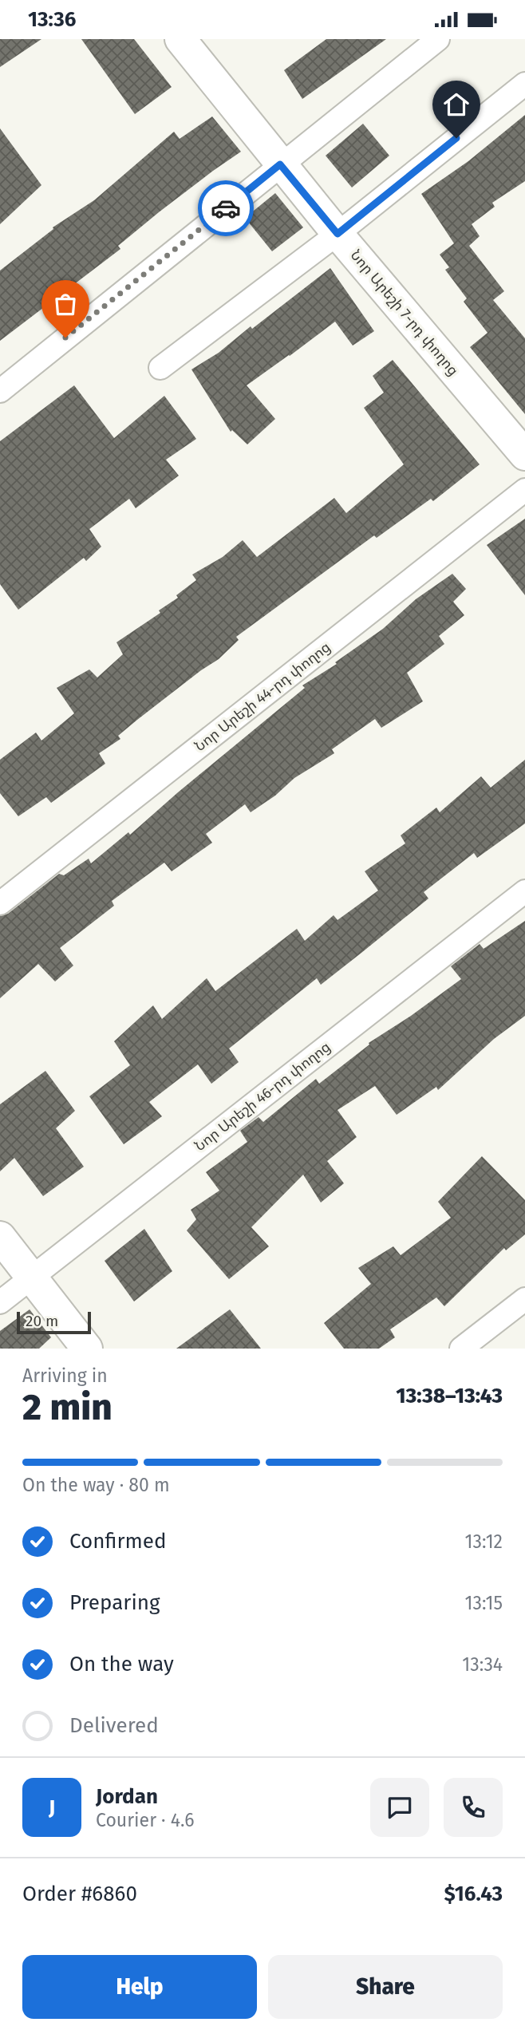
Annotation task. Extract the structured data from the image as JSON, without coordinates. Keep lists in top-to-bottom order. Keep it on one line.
{"streets":{"street":["Նոր Արեշի 7-րդ փողոց","Նոր Արեշի 44-րդ փողոց","Նոր Արեշի 46-րդ փողոց"]},"scale_bar":"20 m","page":{"status":"13:36","scale":"20 m","heading":["2 min","Arriving in","13:38–13:43"],"panel":["Jordan","Courier · 4.6","Order #6860","$16.43"],"bar":"On the way · 80 m","list":[["Confirmed","13:12"],["Preparing","13:15"],["On the way","13:34"],"Delivered"],"round":"J","buttons":["Help","Share"]}}
